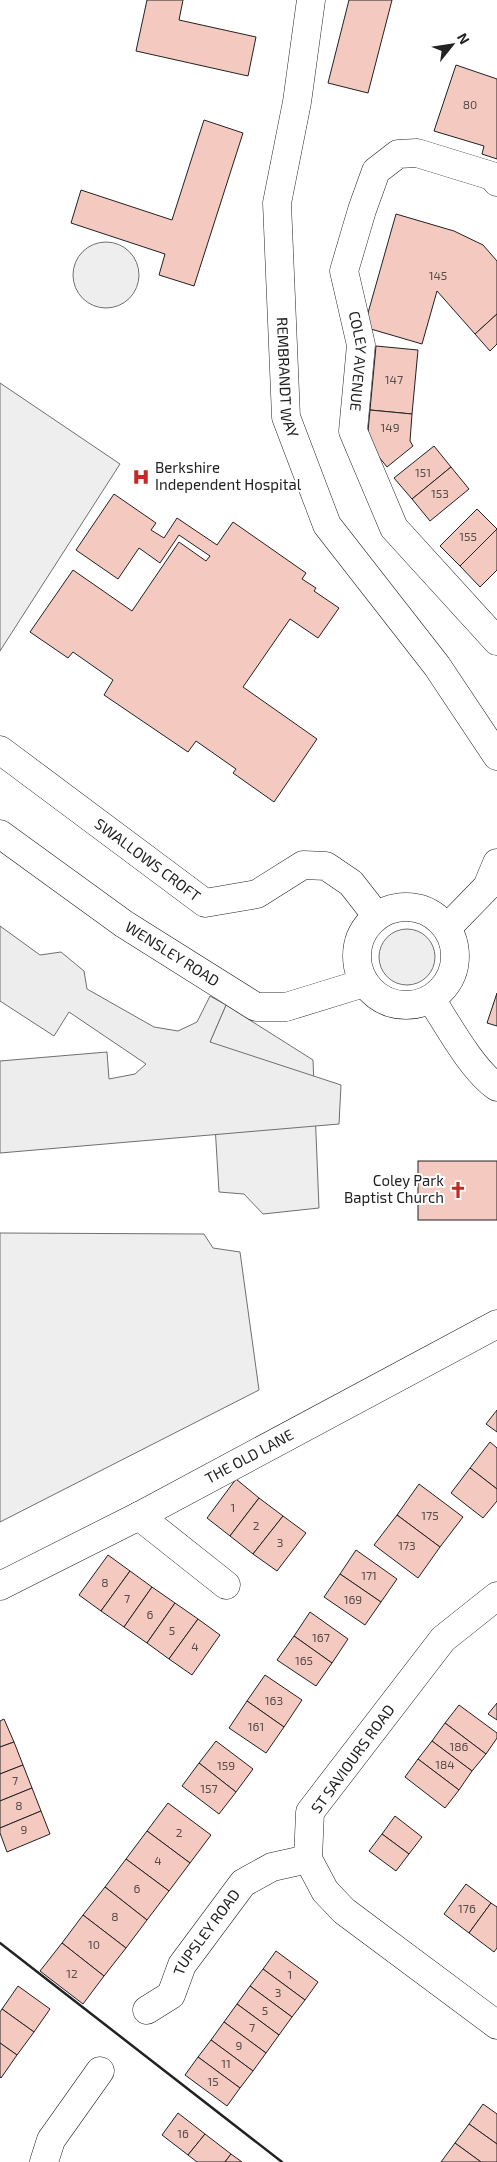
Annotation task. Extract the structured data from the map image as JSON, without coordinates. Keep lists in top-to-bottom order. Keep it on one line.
{"streets":{"street":["COLEY AVENUE","REMBRANDT WAY","SWALLOWS CROFT","WENSLEY ROAD","THE OLD LANE","ST SAVIOURS ROAD","TUPSLEY ROAD"]},"crossings":[["SWALLOWS CROFT","WENSLEY ROAD"],["ST SAVIOURS ROAD","TUPSLEY ROAD"]],"places":{"hospital":["Berkshire Independent Hospital"],"church":["Coley Park Baptist Church"]},"house_numbers":["80","145","147","149","151","153","155","1","175","2","3","173","171","8","7","169","6","5","167","4","165","163","161","186","184","159","7","157","8","9","2","4","6","176","8","10","12","1","3","5","7","9","11","15","16"],"north":"top right"}
